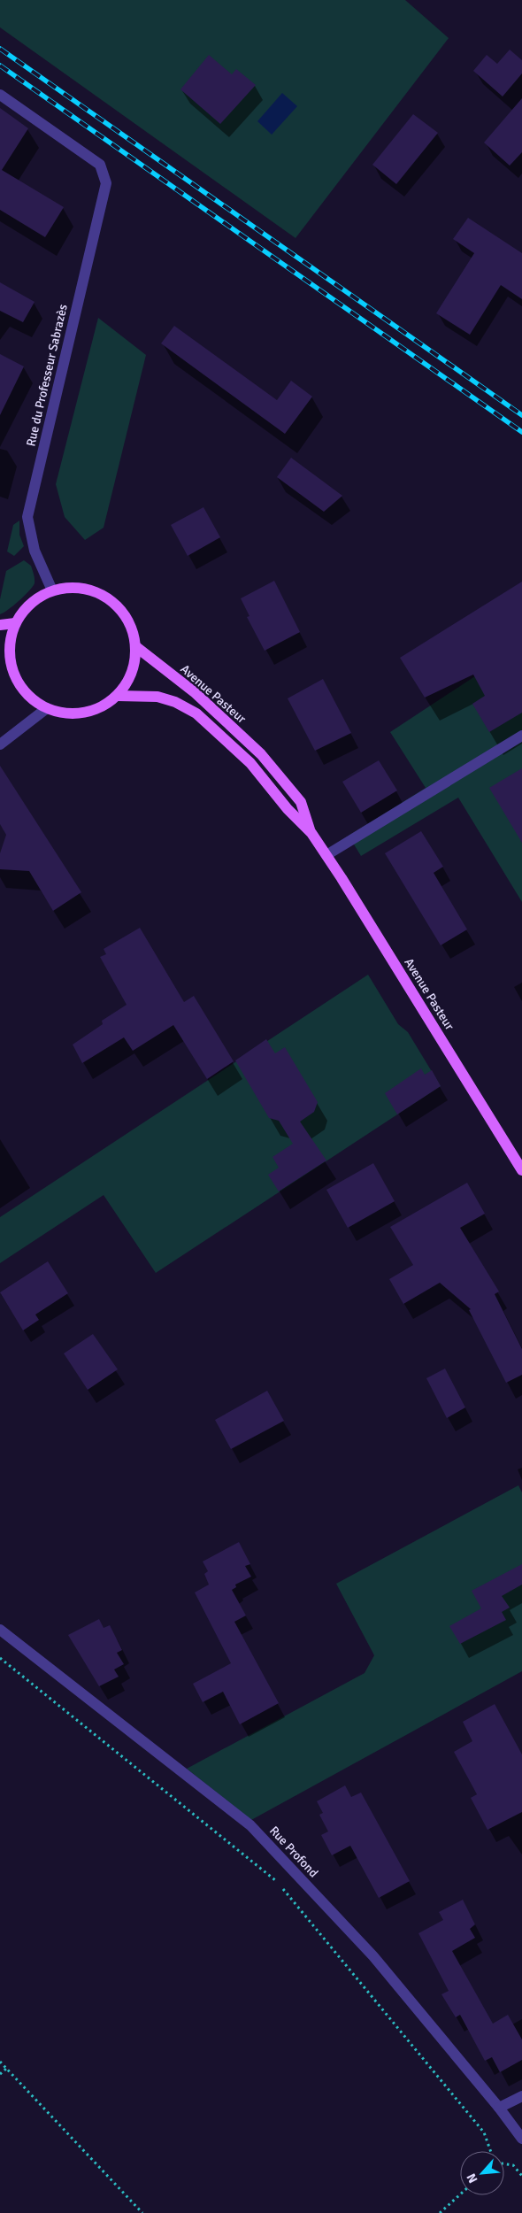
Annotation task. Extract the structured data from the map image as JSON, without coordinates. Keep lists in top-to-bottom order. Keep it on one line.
{"streets":{"main road":["Avenue Pasteur"],"street":["Rue du Professeur Sabrazès","Rue Profond"]},"crossings":[["Rue du Professeur Sabrazès","Avenue Pasteur"]],"north":"bottom left"}
